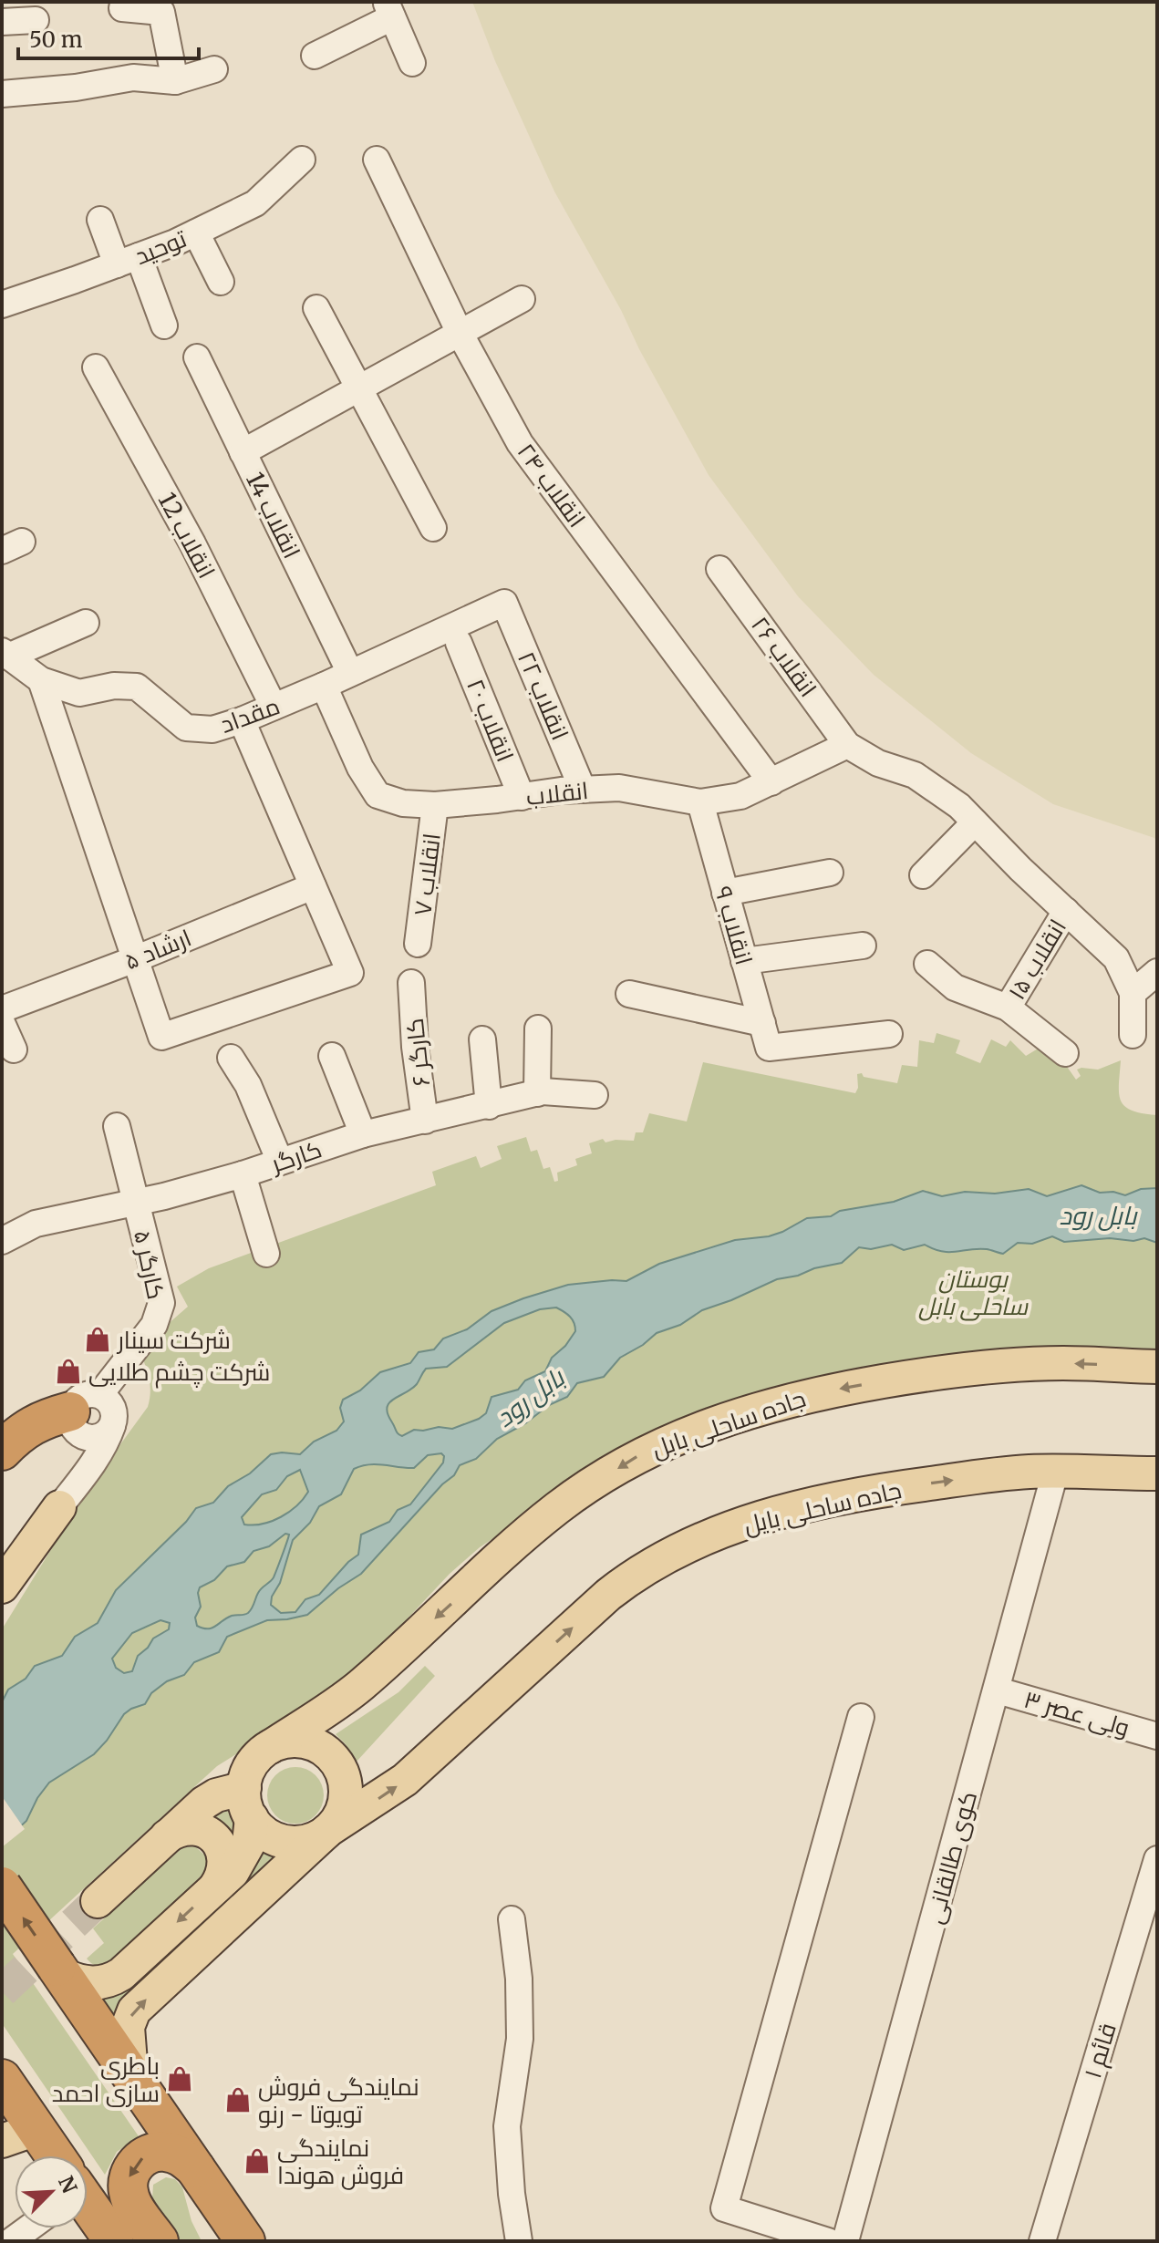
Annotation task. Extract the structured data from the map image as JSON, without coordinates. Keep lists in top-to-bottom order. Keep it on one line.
{"streets":{"main road":["جاده ساحلی بابل","جاده ساحلی بایل"],"street":["توحید","انقلاب ۲۴","انقلاب 14","انقلاب 12","انقلاب ۲۶","انقلاب ۲۲","مقداد","انقلاب ۲۰","انقلاب","انقلاب ۷","انقلاب ۹","ارشاد ۵","انقلاب ۱۵","کارگر ۶","کارگر","کارگر ۵","ولی عصر ۳","کوی طالقانی","قائم ۱"]},"crossings":[["انقلاب ۲۴","انقلاب"],["انقلاب 14","مقداد"],["انقلاب 12","مقداد"],["انقلاب ۲۶","انقلاب"],["انقلاب ۲۲","مقداد"],["انقلاب ۲۲","انقلاب"],["مقداد","انقلاب"],["انقلاب ۲۰","انقلاب"],["انقلاب","انقلاب ۷"],["انقلاب","انقلاب ۹"],["کارگر ۶","کارگر"],["کارگر","کارگر ۵"],["جاده ساحلی بابل","جاده ساحلی بایل"],["جاده ساحلی بایل","کوی طالقانی"],["ولی عصر ۳","کوی طالقانی"]],"one_way":["جاده ساحلی بابل","جاده ساحلی بایل"],"water":["بابل رود"],"parks":["بوستان ساحلی بابل"],"places":{"shop":["شرکت سینار","شرکت چشم طلایی","باطری سازی احمد","نمایندگی فروش تویوتا - رنو","نمایندگی فروش هوندا"]},"scale_bar":"50 m","north":"top right"}
